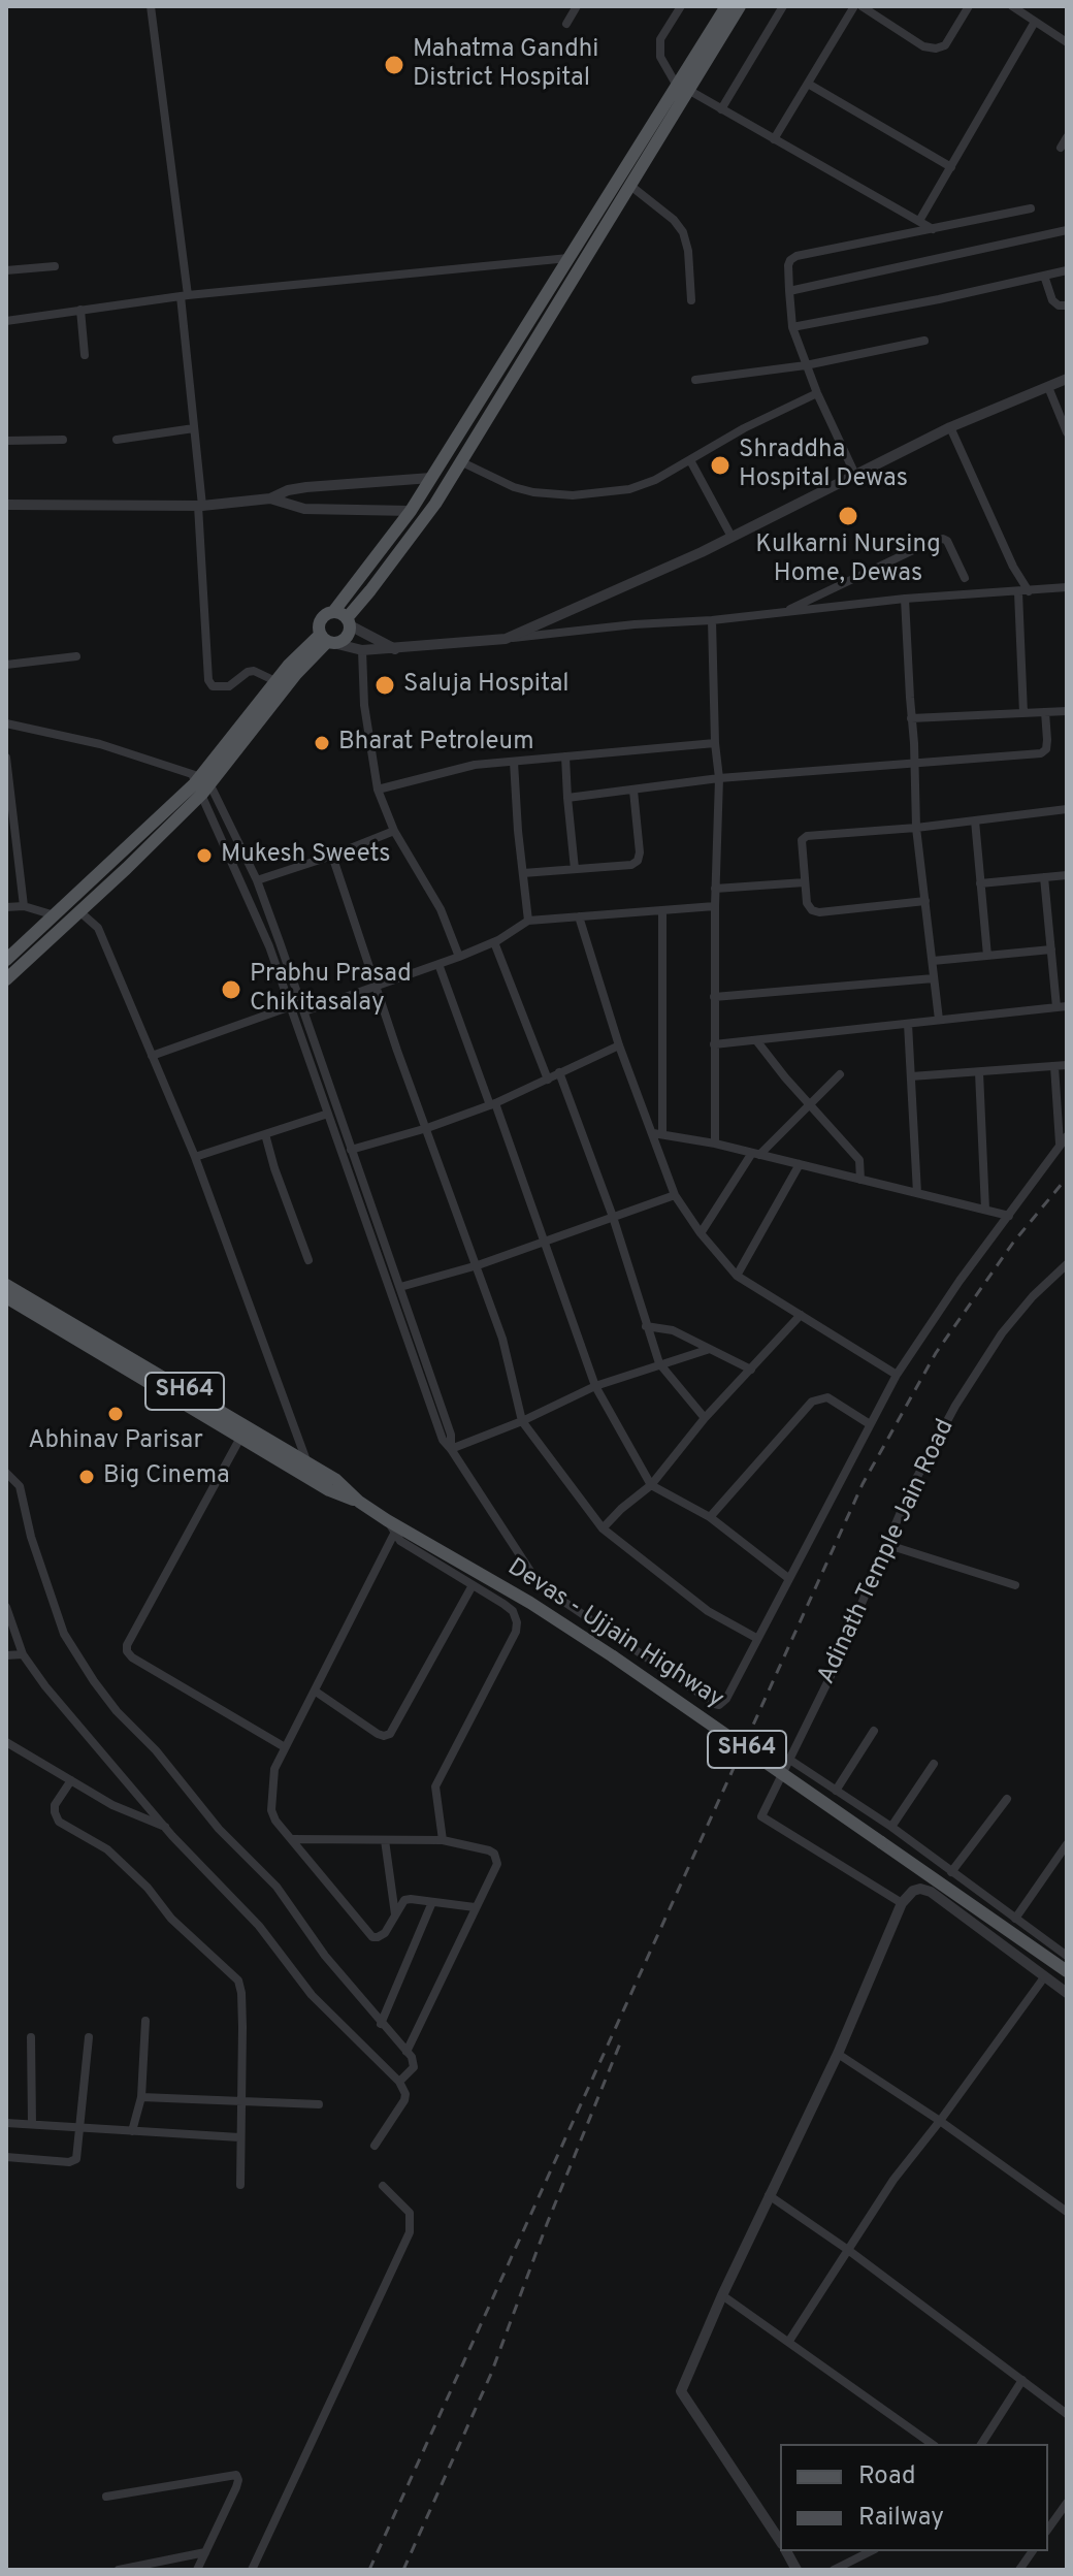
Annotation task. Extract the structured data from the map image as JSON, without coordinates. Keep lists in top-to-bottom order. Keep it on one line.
{"streets":{"main road":["SH64","Devas - Ujjain Highway"],"street":["Adinath Temple Jain Road"]},"places":["Mahatma Gandhi District Hospital","Shraddha Hospital Dewas","Kulkarni Nursing Home, Dewas","Saluja Hospital","Bharat Petroleum","Mukesh Sweets","Prabhu Prasad Chikitasalay","Abhinav Parisar","Big Cinema"],"legend":["Road","Railway"]}
